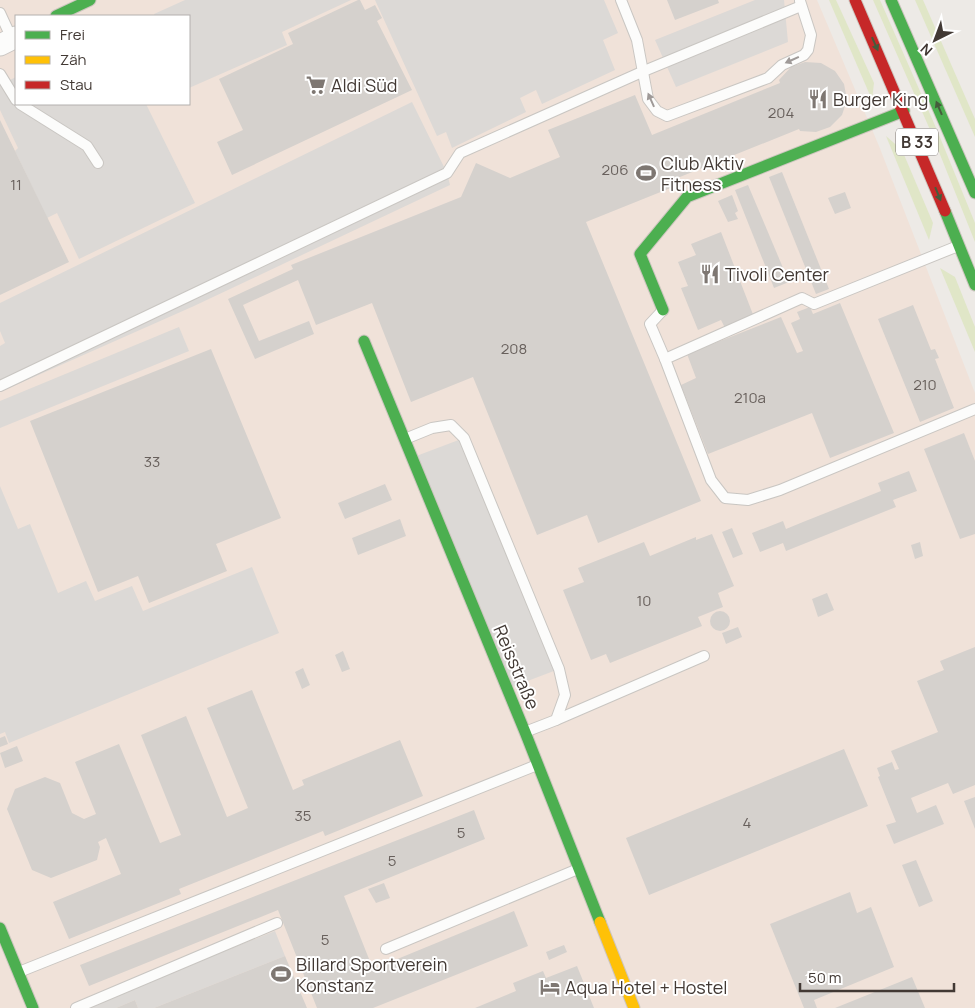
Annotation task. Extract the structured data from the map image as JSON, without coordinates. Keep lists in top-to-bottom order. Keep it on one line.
{"streets":{"street":["B 33","Reisstraße"]},"places":{"supermarket":["Aldi Süd"],"restaurant":["Burger King","Tivoli Center"],"sports":["Club Aktiv Fitness","Billard Sportverein Konstanz"],"hotel":["Aqua Hotel + Hostel"]},"house_numbers":["204","206","11","208","210","210a","33","10","35","4","5","5","5"],"legend":["Frei","Zäh","Stau"],"scale_bar":"50 m","north":"bottom left"}
